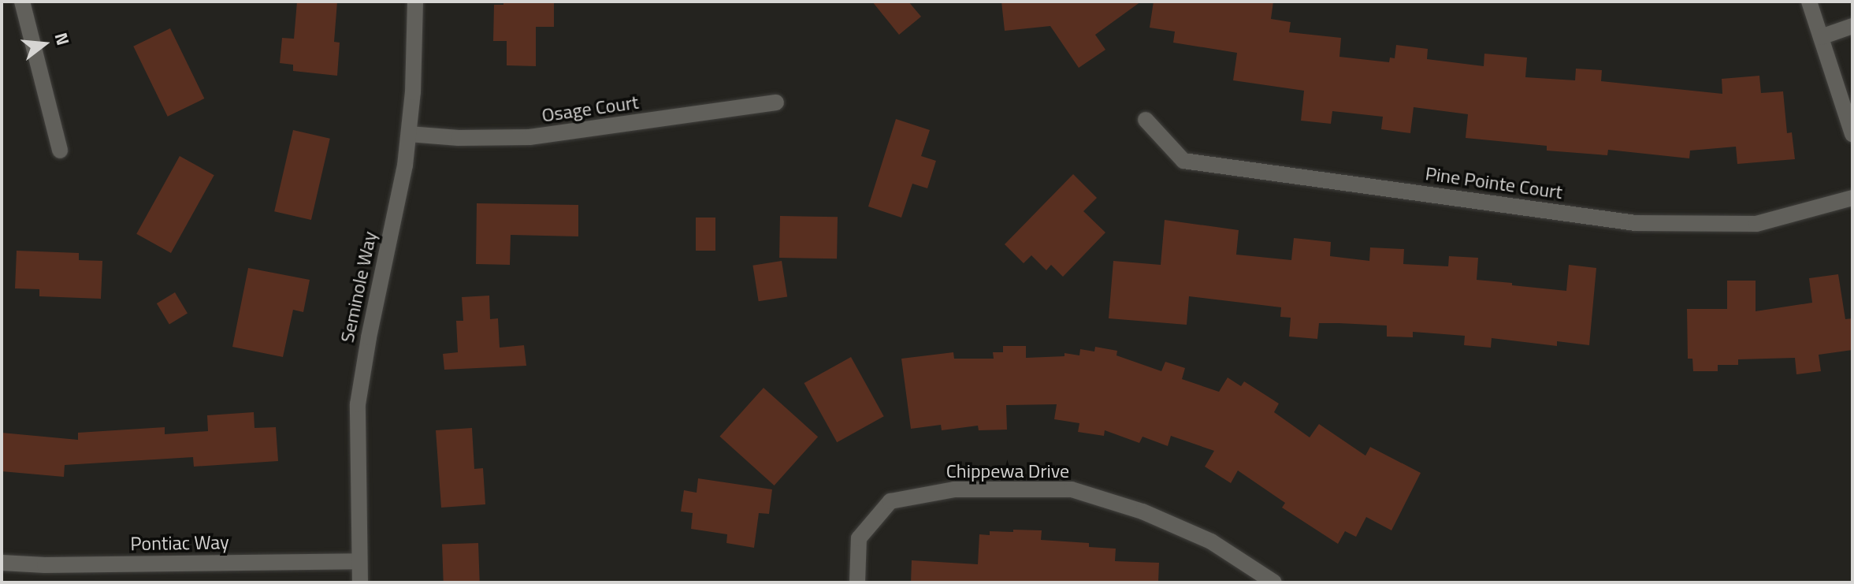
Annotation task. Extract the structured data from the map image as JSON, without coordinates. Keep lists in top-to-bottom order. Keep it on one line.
{"streets":{"street":["Osage Court","Pine Pointe Court","Seminole Way","Chippewa Drive","Pontiac Way"]},"crossings":[["Osage Court","Seminole Way"],["Seminole Way","Pontiac Way"]],"north":"right"}
